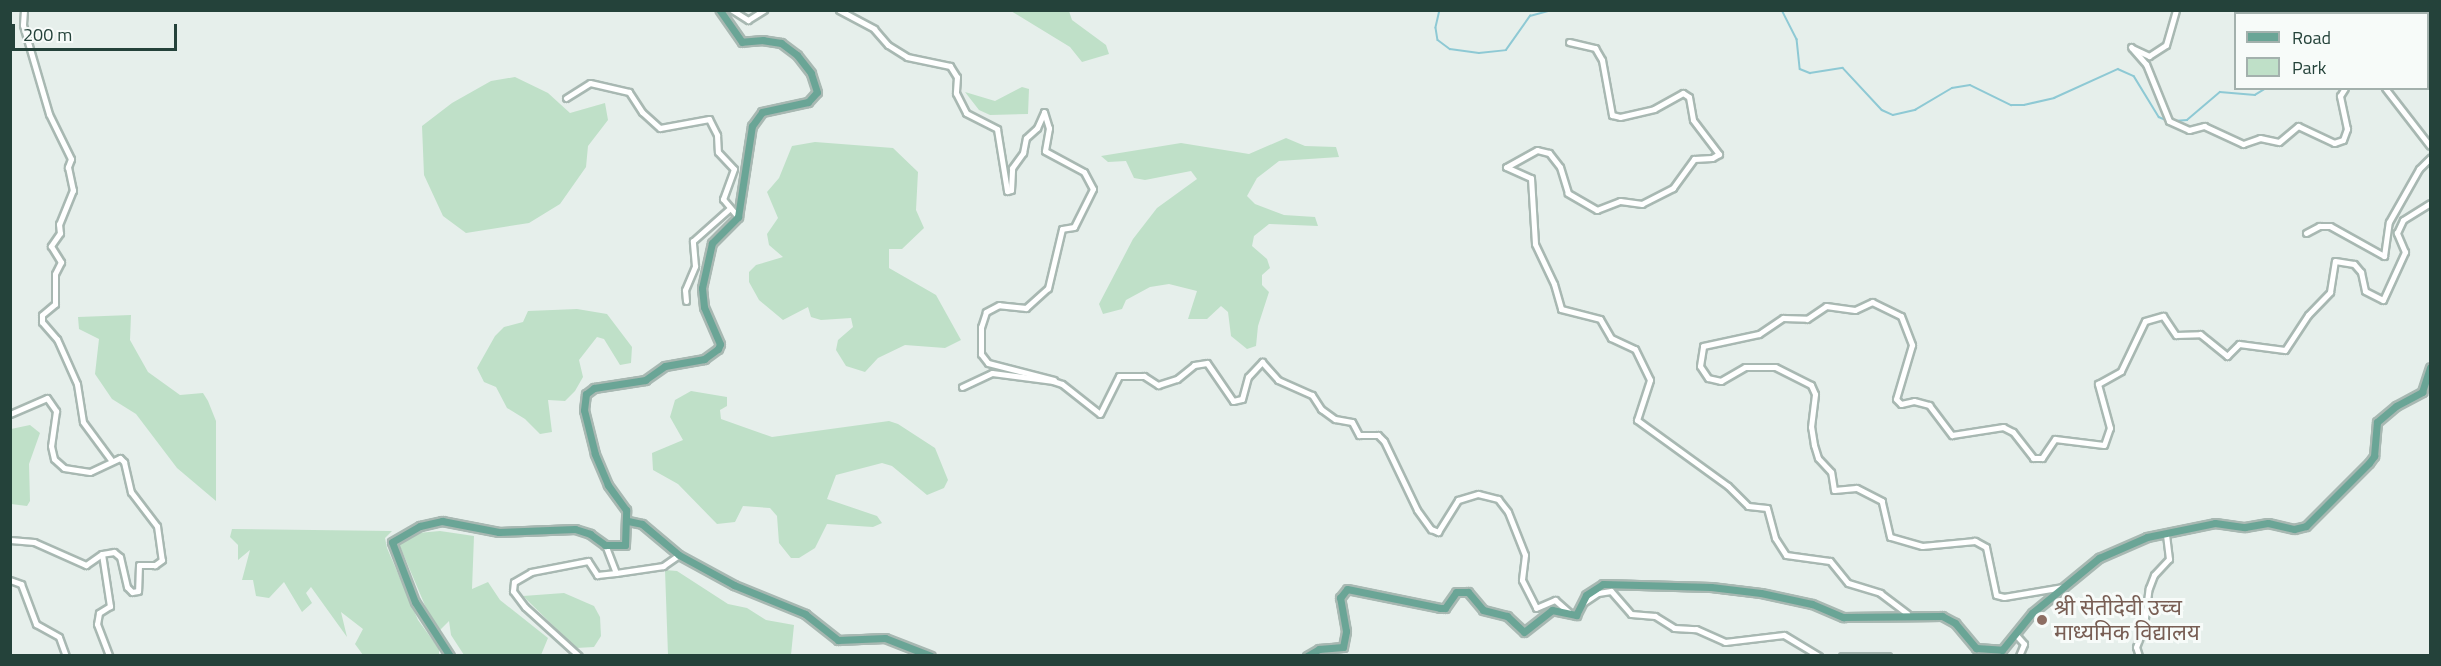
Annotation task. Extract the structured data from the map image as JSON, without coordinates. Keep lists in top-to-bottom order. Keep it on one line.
{"places":["श्री सेतीदेवी उच्च माध्यमिक विद्यालय"],"legend":["Road","Park"],"scale_bar":"200 m"}
